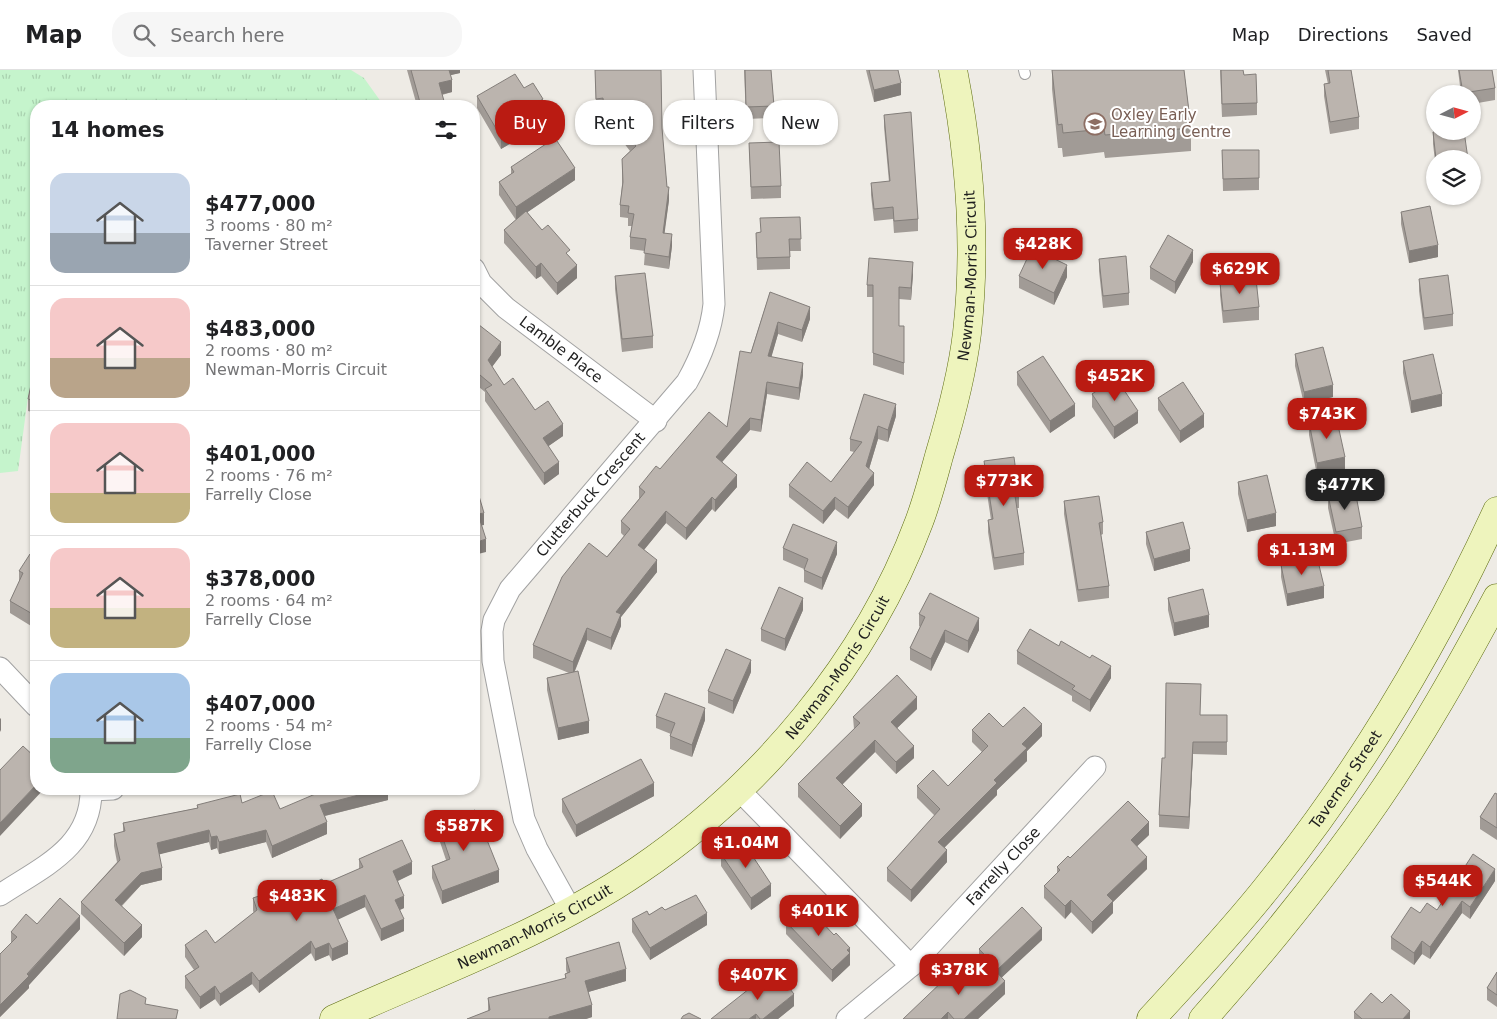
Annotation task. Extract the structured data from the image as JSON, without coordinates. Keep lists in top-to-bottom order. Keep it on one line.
{"streets":{"street":["Newman-Morris Circuit","Lamble Place","Clutterbuck Crescent","Taverner Street","Farrelly Close"]},"crossings":[["Newman-Morris Circuit","Clutterbuck Crescent"],["Lamble Place","Clutterbuck Crescent"]],"places":{"school or university":["Oxley Early Learning Centre"]},"north":"right","page":{"header":"Map","search":"Search here","nav":["Map","Directions","Saved"],"chip":["Buy","Rent","Filters","New"],"heading":"14 homes","list":[{"name":"$477,000","note":"3 rooms · 80 m² · Taverner Street"},{"name":"$483,000","note":"2 rooms · 80 m² · Newman-Morris Circuit"},{"name":"$401,000","note":"2 rooms · 76 m² · Farrelly Close"},{"name":"$378,000","note":"2 rooms · 64 m² · Farrelly Close"},{"name":"$407,000","note":"2 rooms · 54 m² · Farrelly Close"}],"price":["$428K","$629K","$452K","$743K","$773K","$477K","$1.13M","$587K","$1.04M","$544K","$483K","$401K","$378K","$407K"]}}
